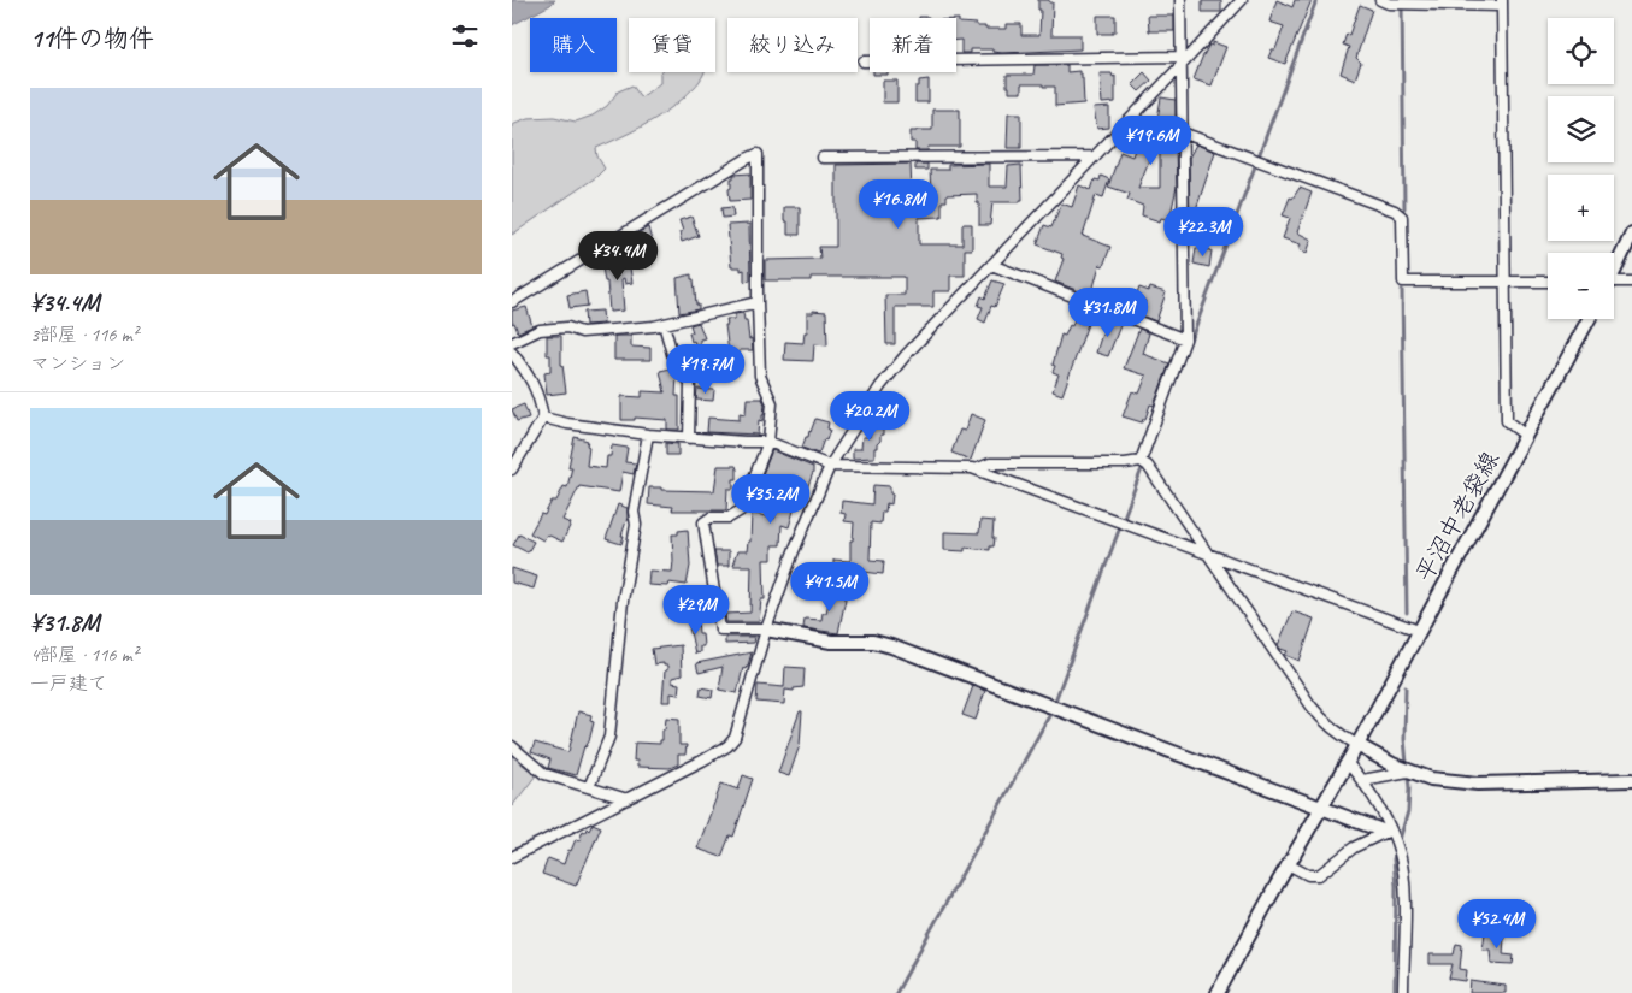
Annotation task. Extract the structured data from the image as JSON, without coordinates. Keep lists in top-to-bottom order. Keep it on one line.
{"streets":{"main road":["平沼中老袋線"]},"page":{"heading":"11件の物件","map_buttons":["+","−"],"chip":["購入","賃貸","絞り込み","新着"],"list":[{"name":"¥34.4M","note":"3部屋 · 116 m² · マンション"},{"name":"¥31.8M","note":"4部屋 · 116 m² · 一戸建て"}],"price":["¥19.6M","¥16.8M","¥22.3M","¥34.4M","¥31.8M","¥19.7M","¥20.2M","¥35.2M","¥41.5M","¥29M","¥52.4M"]}}
